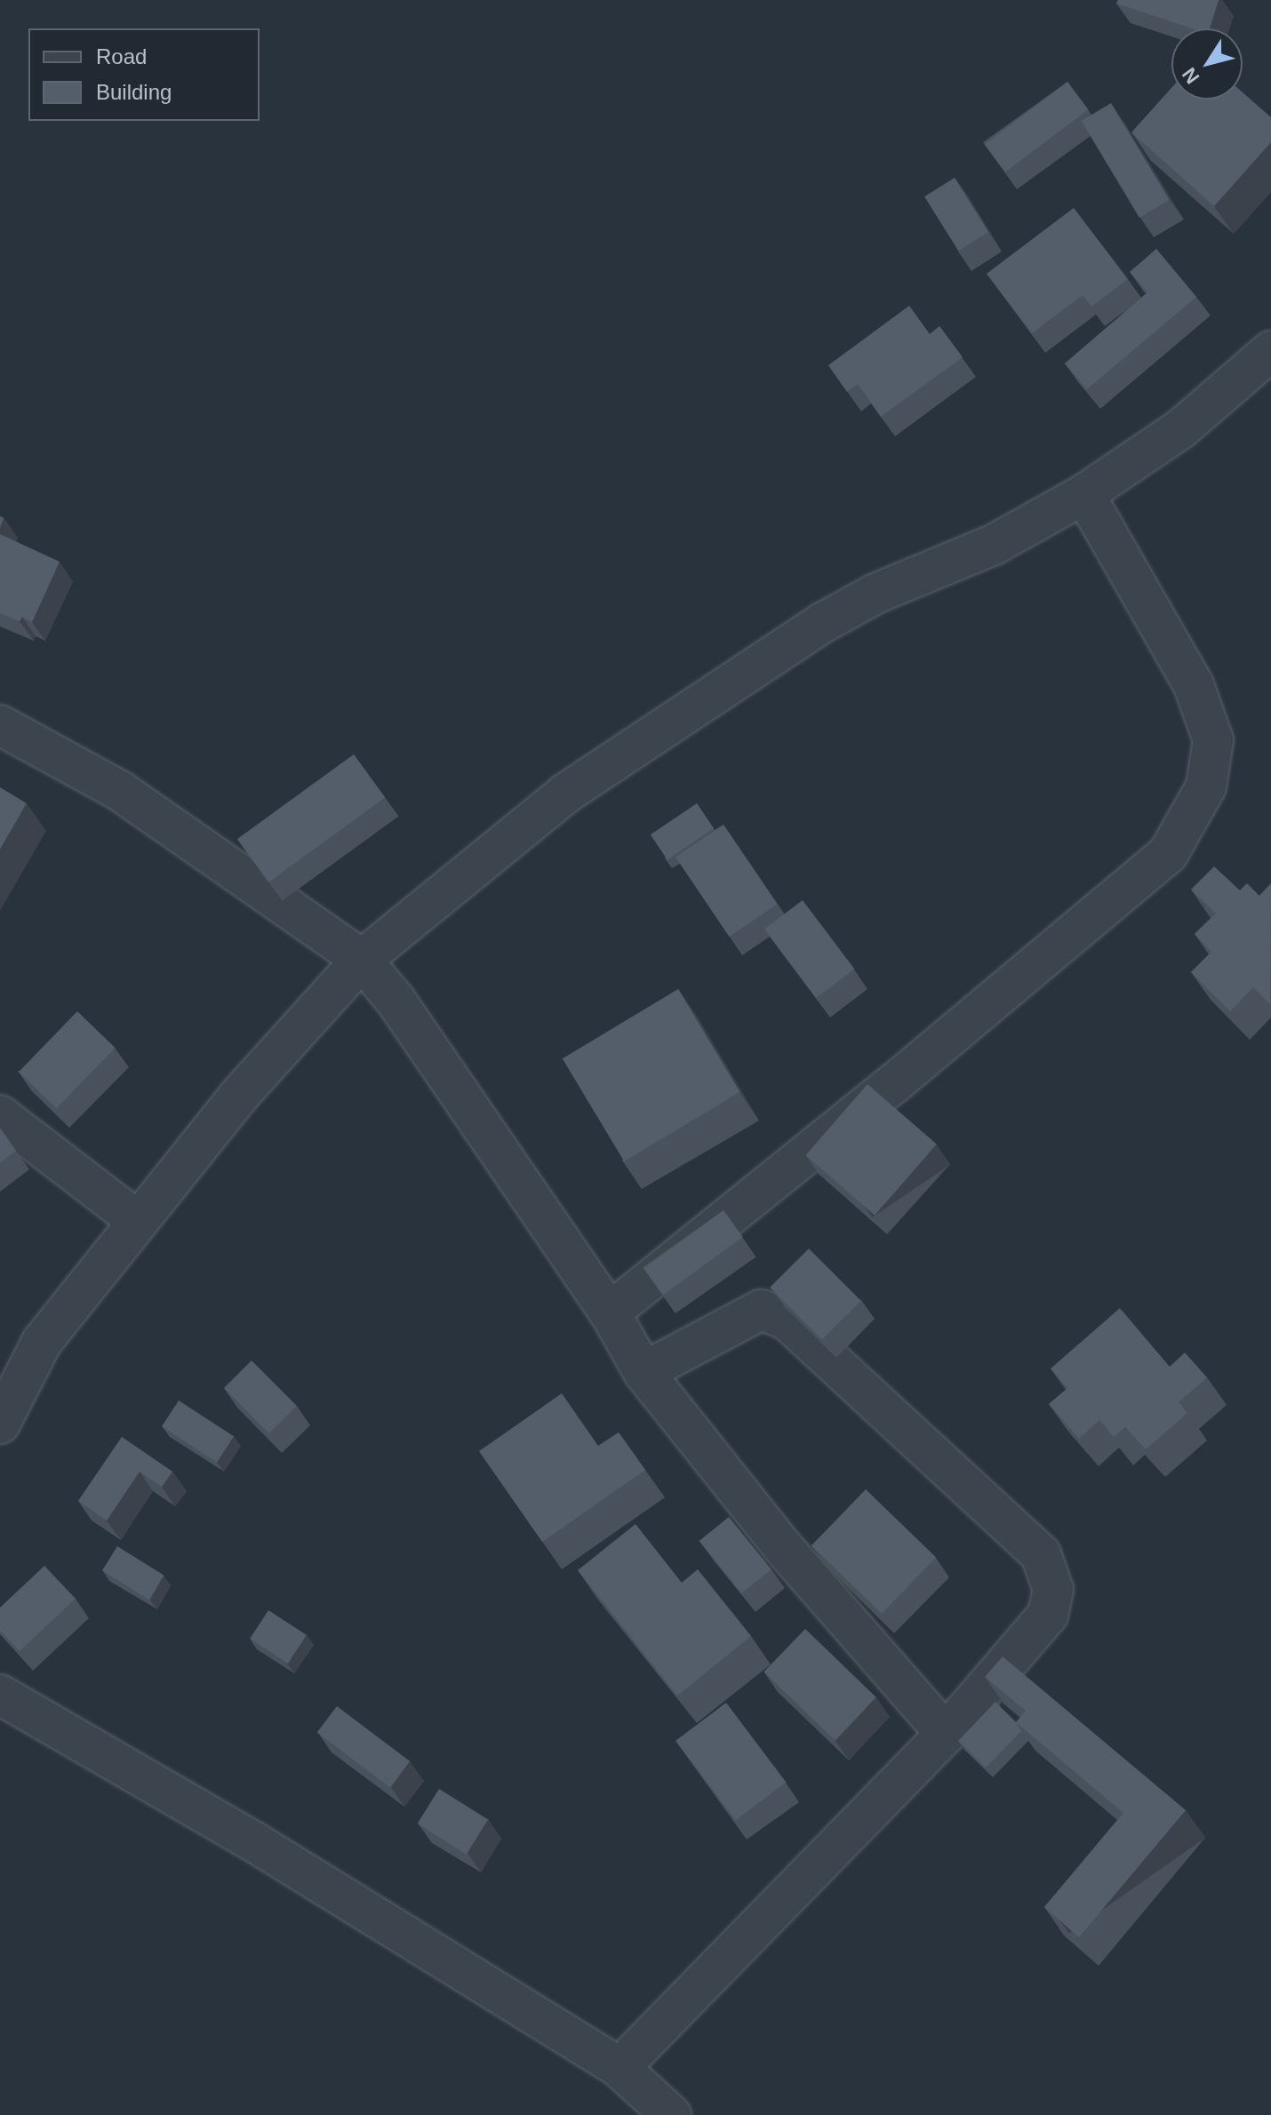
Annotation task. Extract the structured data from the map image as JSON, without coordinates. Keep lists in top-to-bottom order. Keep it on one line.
{"legend":["Road","Building"],"north":"bottom left"}
